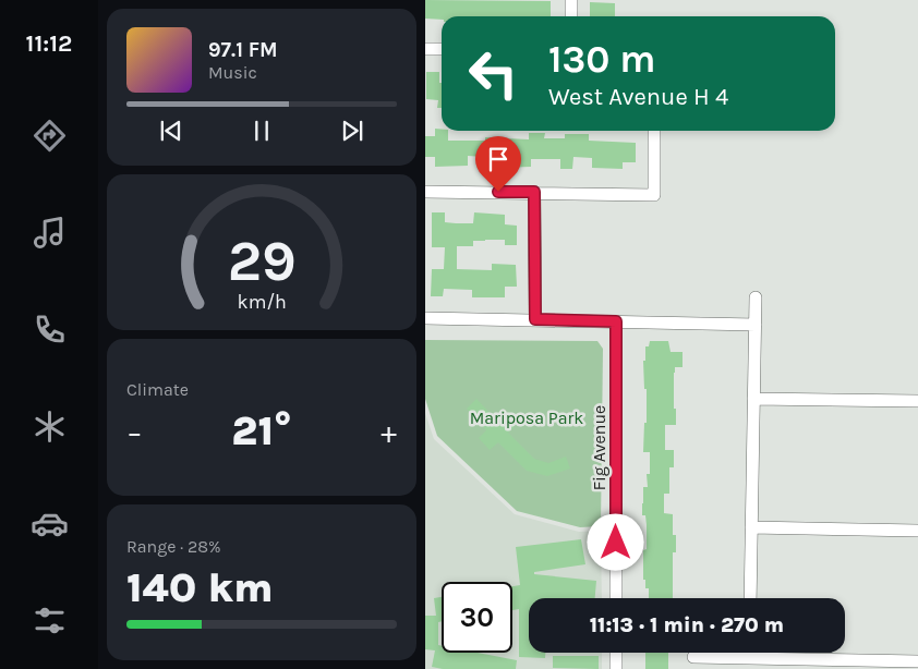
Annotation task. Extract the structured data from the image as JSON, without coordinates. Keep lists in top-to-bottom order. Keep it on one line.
{"streets":{"street":["Fig Avenue"]},"parks":["Mariposa Park"],"page":{"tabs":"11:12","turn":["130 m","West Avenue H 4"],"song":["97.1 FM","Music"],"tile":["Climate",["Range · 28%","140 km"]],"heat":["−","21°","+"],"limit":"30","trip":"11:13 · 1 min · 270 m","gauge":["29","km/h"]}}
